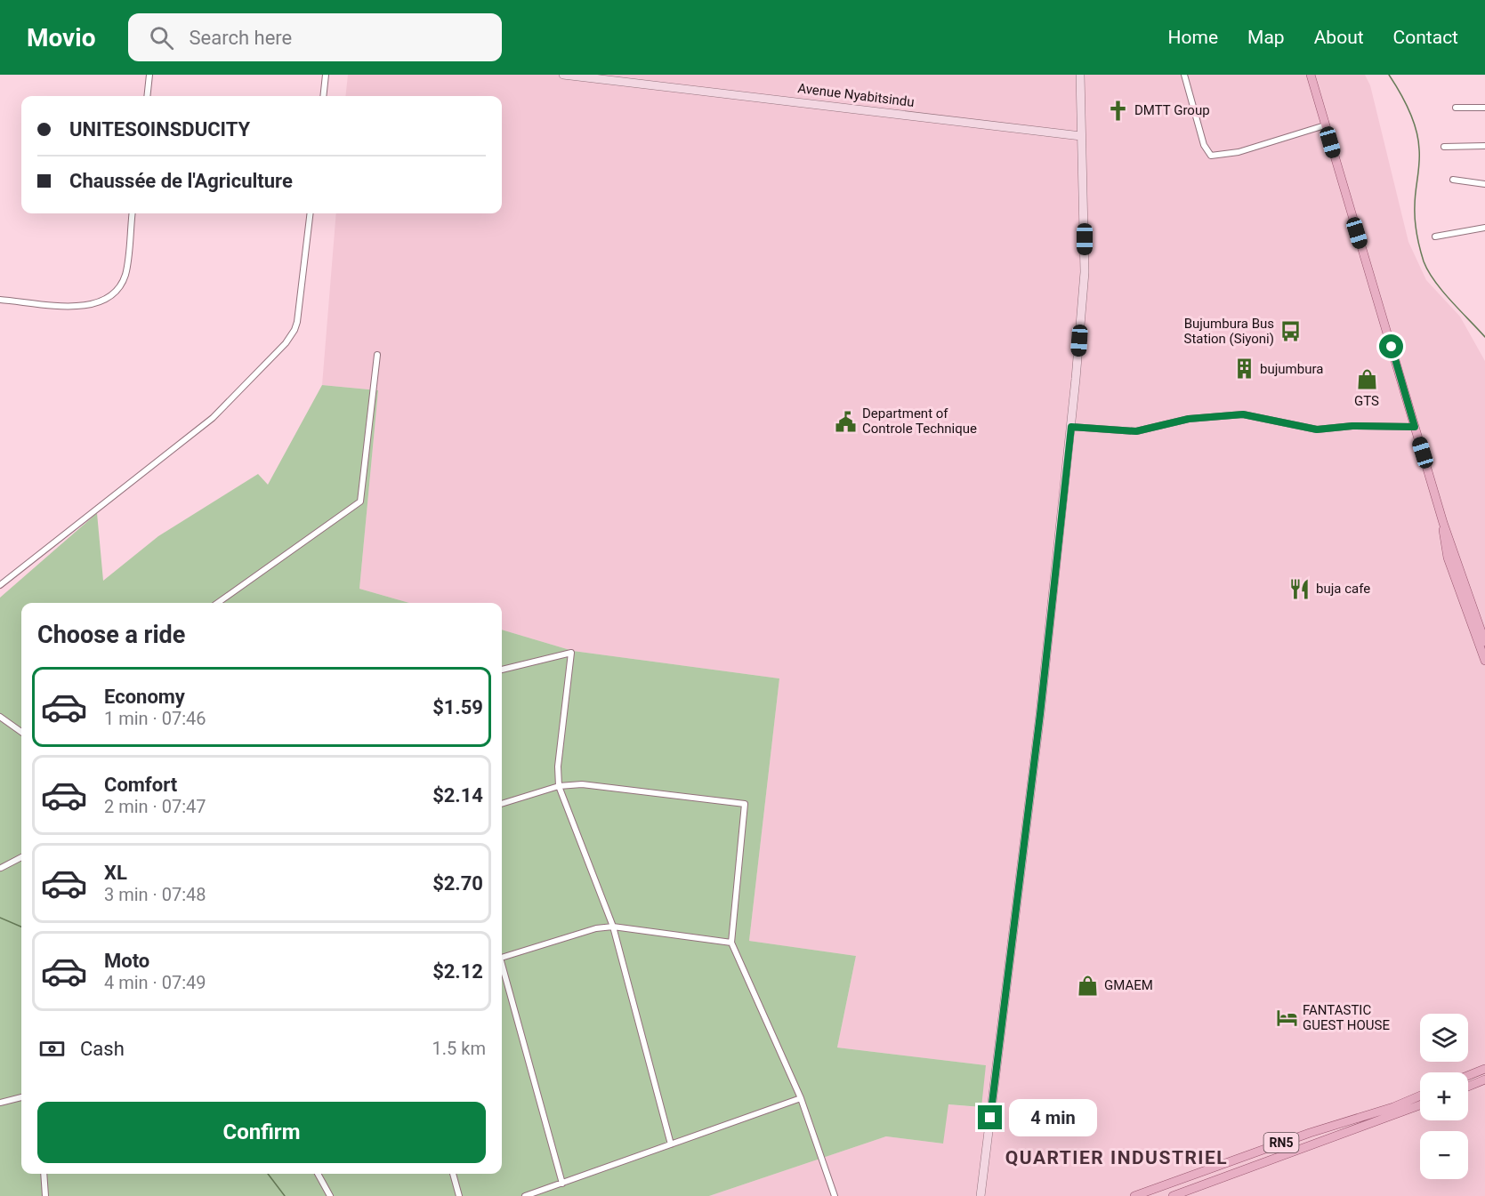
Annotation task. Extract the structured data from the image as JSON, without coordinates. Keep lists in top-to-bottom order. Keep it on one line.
{"streets":{"main road":["RN5"],"street":["Avenue Nyabitsindu"]},"districts":["QUARTIER INDUSTRIEL"],"places":{"church":["DMTT Group"],"bus stop":["Bujumbura Bus Station (Siyoni)"],"building":["bujumbura"],"shop":["GTS","GMAEM"],"public building":["Department of Controle Technique"],"restaurant":["buja cafe"],"hotel":["FANTASTIC GUEST HOUSE"]},"page":{"header":"Movio","search":"Search here","nav":["Home","Map","About","Contact"],"banner":["UNITESOINSDUCITY","Chaussée de l'Agriculture"],"heading":"Choose a ride","list":[{"name":"Economy","note":"1 min · 07:46","value":"$1.59"},{"name":"Comfort","note":"2 min · 07:47","value":"$2.14"},{"name":"XL","note":"3 min · 07:48","value":"$2.70"},{"name":"Moto","note":"4 min · 07:49","value":"$2.12"}],"map_buttons":["+","−"],"pay":["Cash","1.5 km"],"buttons":"Confirm","bubble":"4 min"}}
